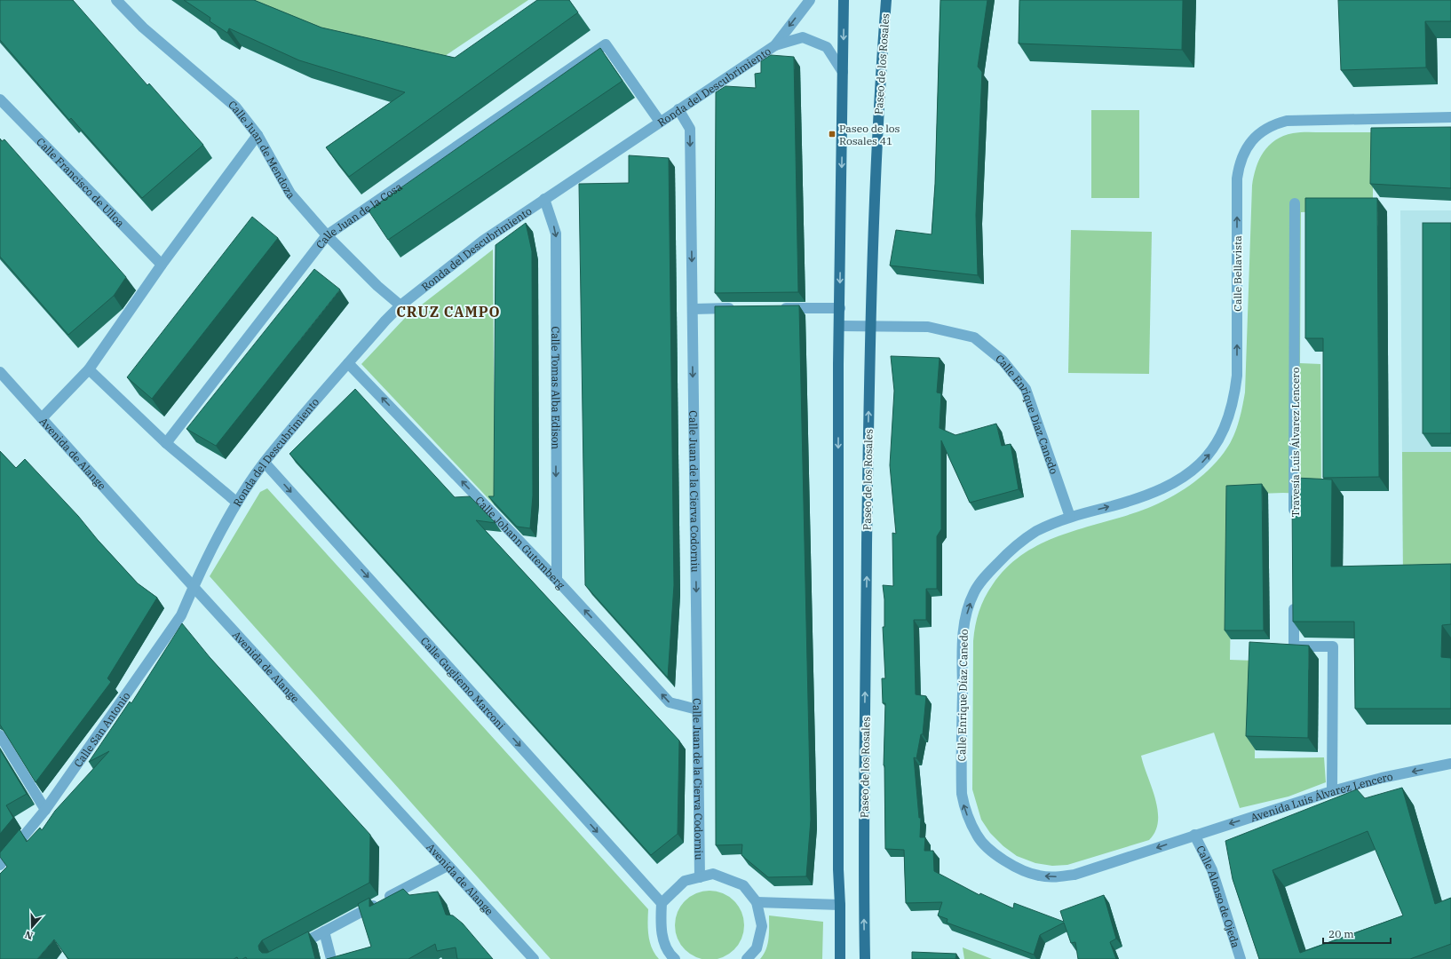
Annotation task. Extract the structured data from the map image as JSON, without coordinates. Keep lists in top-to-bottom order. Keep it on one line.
{"streets":{"main road":["Paseo de los Rosales"],"street":["Ronda del Descubrimiento","Calle Juan de Mendoza","Calle Francisco de Ulloa","Calle Juan de la Cosa","Calle Bellavista","Calle Tomas Alba Edison","Calle Enrique Díaz Canedo","Travesía Luis Álvarez Lencero","Avenida de Alange","Calle Juan de la Cierva Codorniu","Calle Johann Gutemberg","Calle Gugliemo Marconi","Calle San Antonio","Avenida Luis Álvarez Lencero","Calle Alonso de Ojeda"]},"crossings":[["Paseo de los Rosales","Calle Enrique Díaz Canedo"],["Ronda del Descubrimiento","Calle Juan de Mendoza"],["Ronda del Descubrimiento","Calle Juan de la Cosa"],["Ronda del Descubrimiento","Calle Tomas Alba Edison"],["Ronda del Descubrimiento","Avenida de Alange"],["Ronda del Descubrimiento","Calle Juan de la Cierva Codorniu"],["Ronda del Descubrimiento","Calle Johann Gutemberg"],["Ronda del Descubrimiento","Calle Gugliemo Marconi"],["Ronda del Descubrimiento","Calle San Antonio"],["Calle Juan de Mendoza","Calle Juan de la Cosa"],["Calle Bellavista","Calle Enrique Díaz Canedo"],["Calle Tomas Alba Edison","Calle Johann Gutemberg"],["Calle Enrique Díaz Canedo","Avenida Luis Álvarez Lencero"],["Calle Enrique Díaz Canedo","Calle Alonso de Ojeda"],["Avenida de Alange","Calle San Antonio"],["Calle Juan de la Cierva Codorniu","Calle Johann Gutemberg"],["Avenida Luis Álvarez Lencero","Calle Alonso de Ojeda"]],"one_way":["Calle Bellavista","Calle Tomas Alba Edison","Calle Juan de la Cierva Codorniu","Calle Johann Gutemberg","Calle Gugliemo Marconi","Avenida Luis Álvarez Lencero"],"districts":["CRUZ CAMPO"],"places":{"transit":["Paseo de los Rosales 41"]},"scale_bar":"20 m","north":"bottom"}
